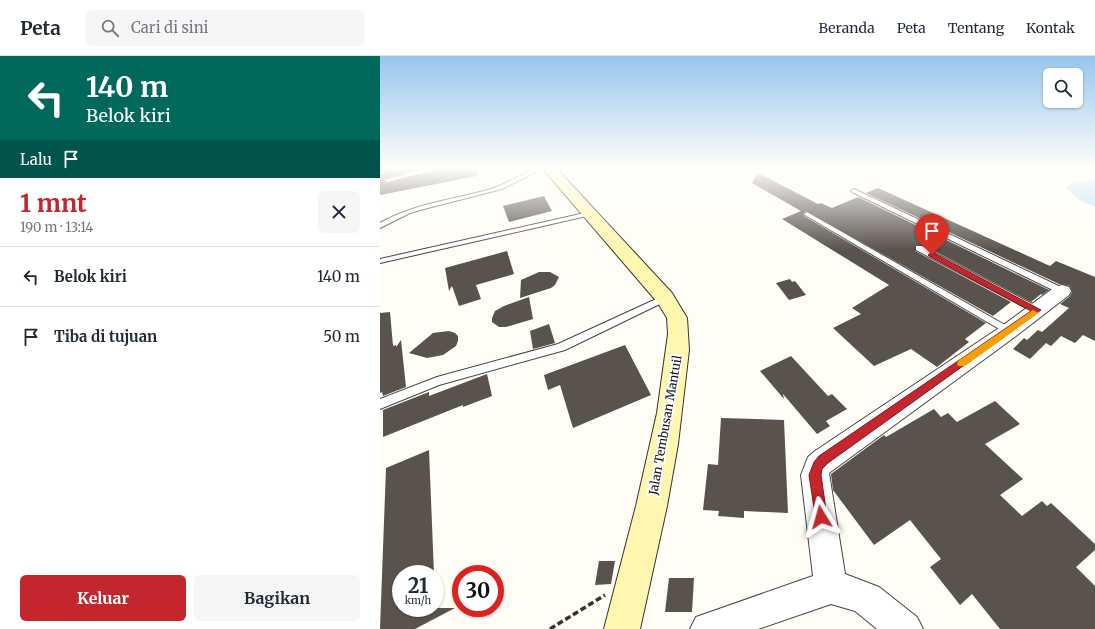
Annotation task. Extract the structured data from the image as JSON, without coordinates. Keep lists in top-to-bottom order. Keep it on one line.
{"streets":{"street":["Jalan Tembusan Mantuil"]},"page":{"header":"Peta","search":"Cari di sini","nav":["Beranda","Peta","Tentang","Kontak"],"turn":["140 m","Belok kiri"],"then":"Lalu","heading":["1 mnt","190 m · 13:14"],"list":[{"name":"Belok kiri","value":"140 m"},{"name":"Tiba di tujuan","value":"50 m"}],"speed":"21 km/h","limit":"30","buttons":["Keluar","Bagikan"]}}
